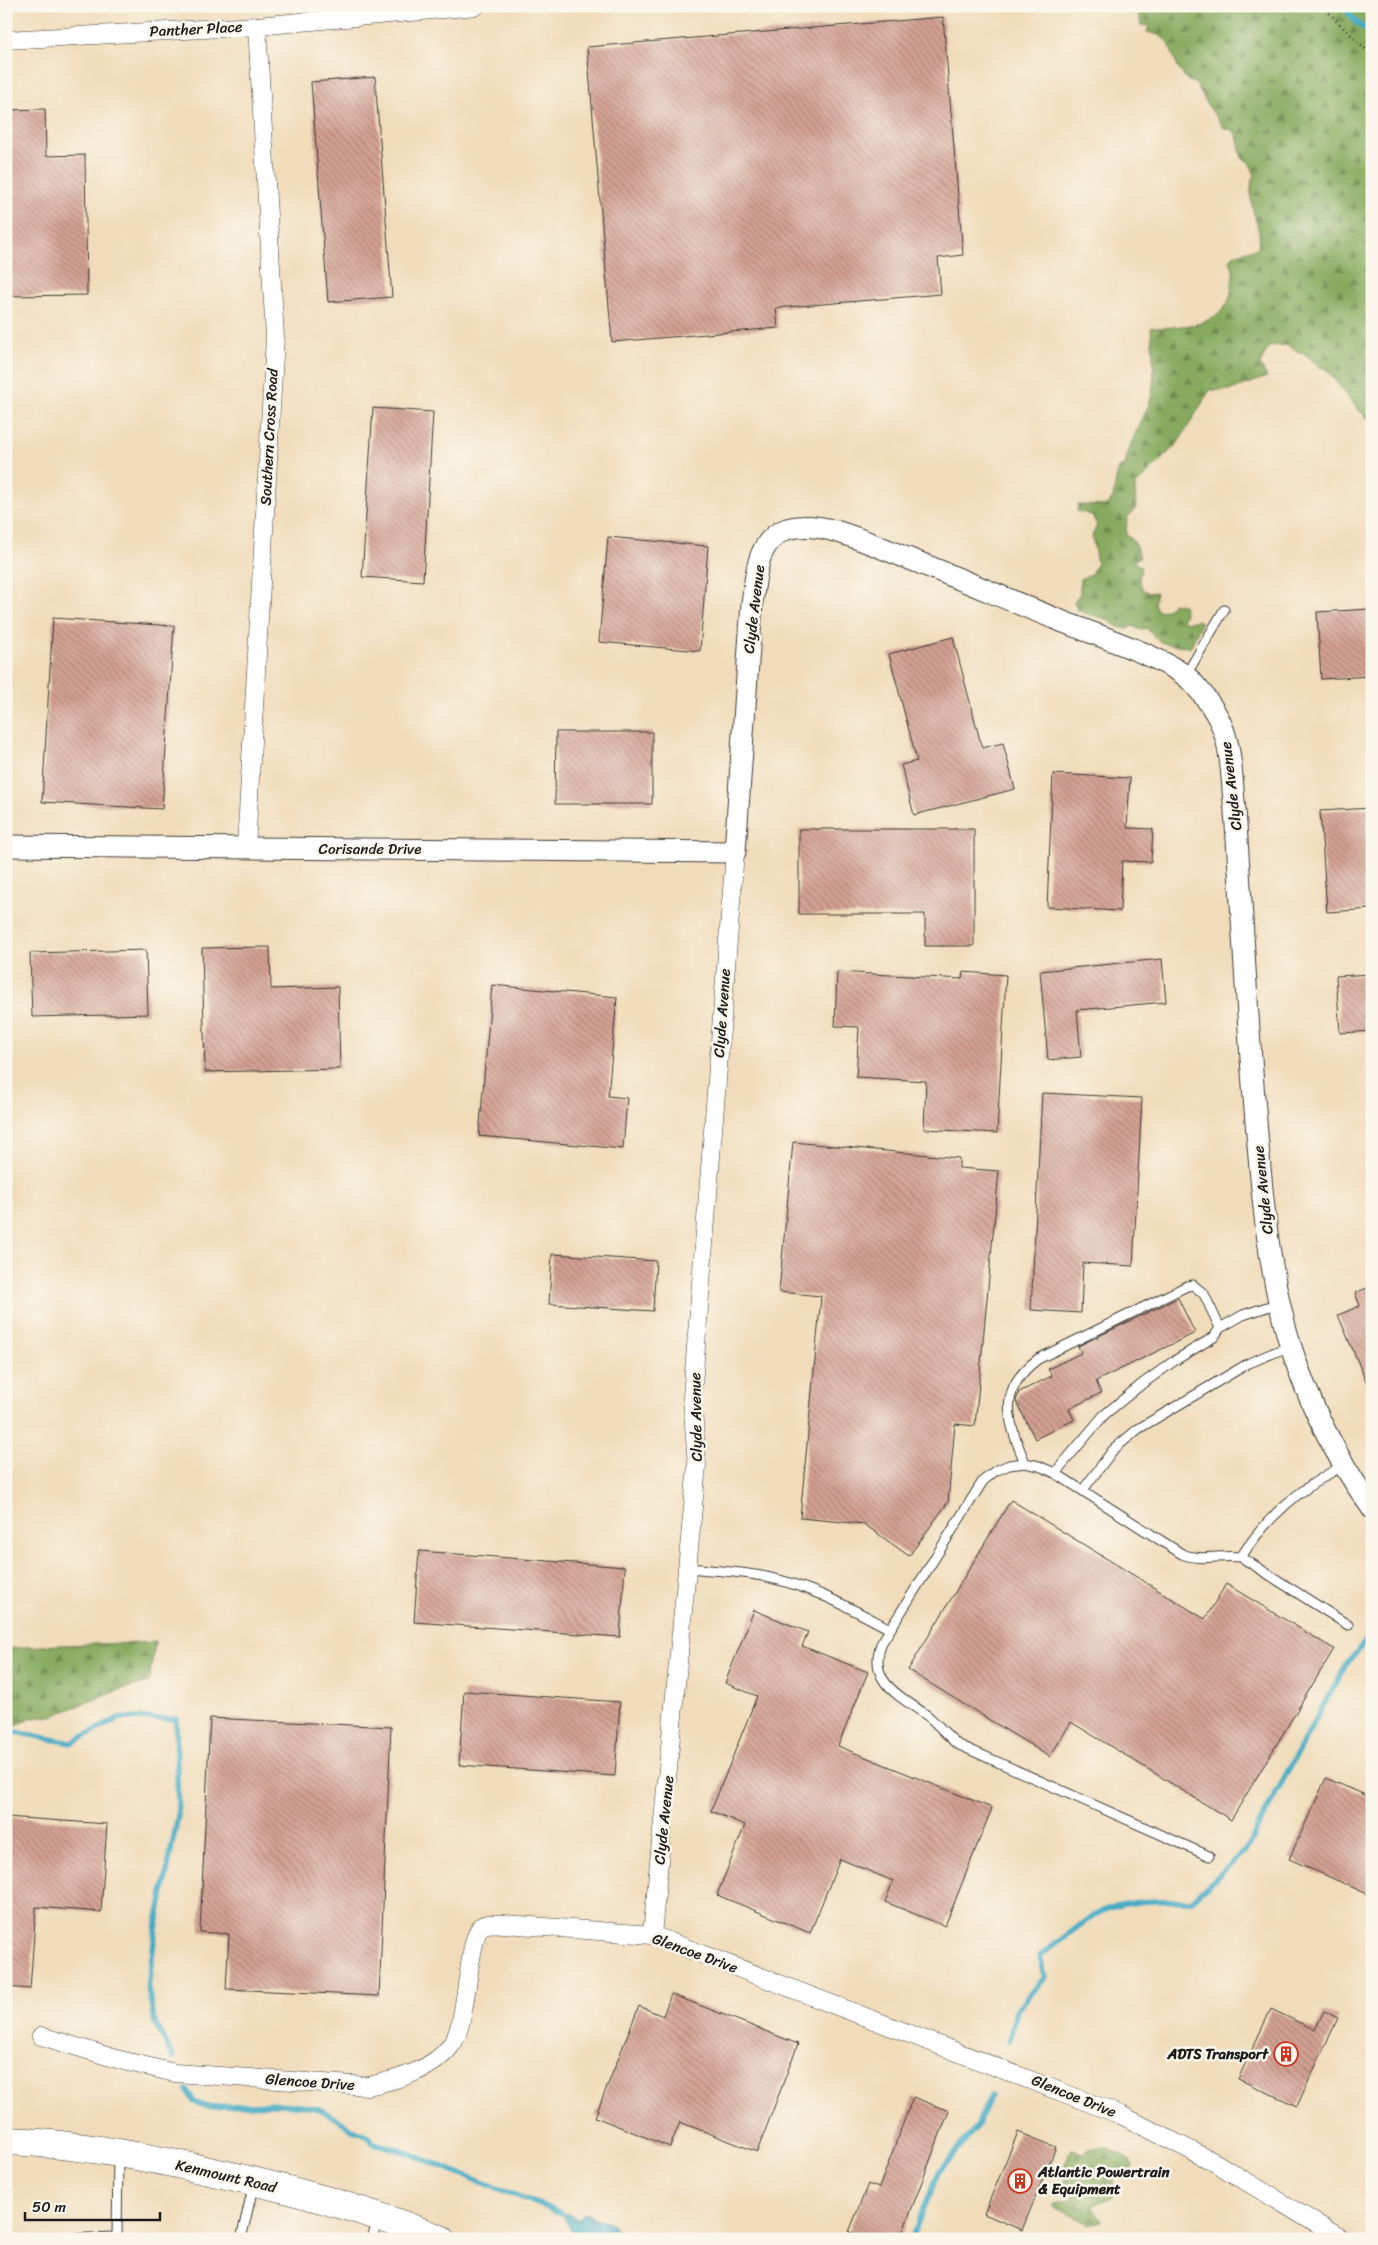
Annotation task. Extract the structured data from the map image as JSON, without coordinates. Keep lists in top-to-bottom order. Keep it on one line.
{"streets":{"main road":["Kenmount Road"],"street":["Panther Place","Southern Cross Road","Clyde Avenue","Corisande Drive","Glencoe Drive"]},"crossings":[["Panther Place","Southern Cross Road"],["Southern Cross Road","Corisande Drive"],["Clyde Avenue","Corisande Drive"],["Clyde Avenue","Glencoe Drive"]],"places":{"building":["ADTS Transport","Atlantic Powertrain & Equipment"]},"scale_bar":"50 m"}
